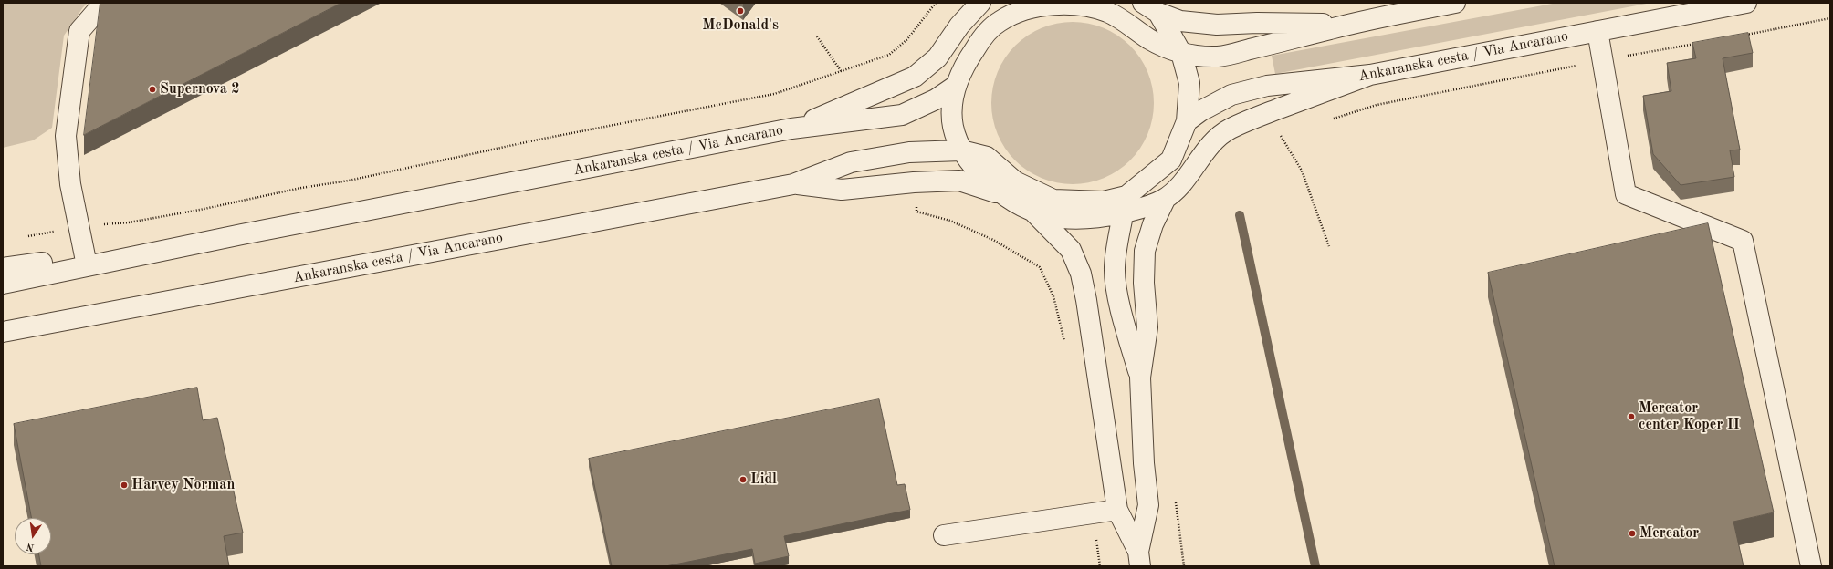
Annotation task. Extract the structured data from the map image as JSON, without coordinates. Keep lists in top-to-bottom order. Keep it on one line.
{"streets":{"street":["Ankaranska cesta / Via Ancarano"]},"places":["McDonald's","Supernova 2","Mercator center Koper II","Lidl","Harvey Norman","Mercator"],"north":"bottom"}
